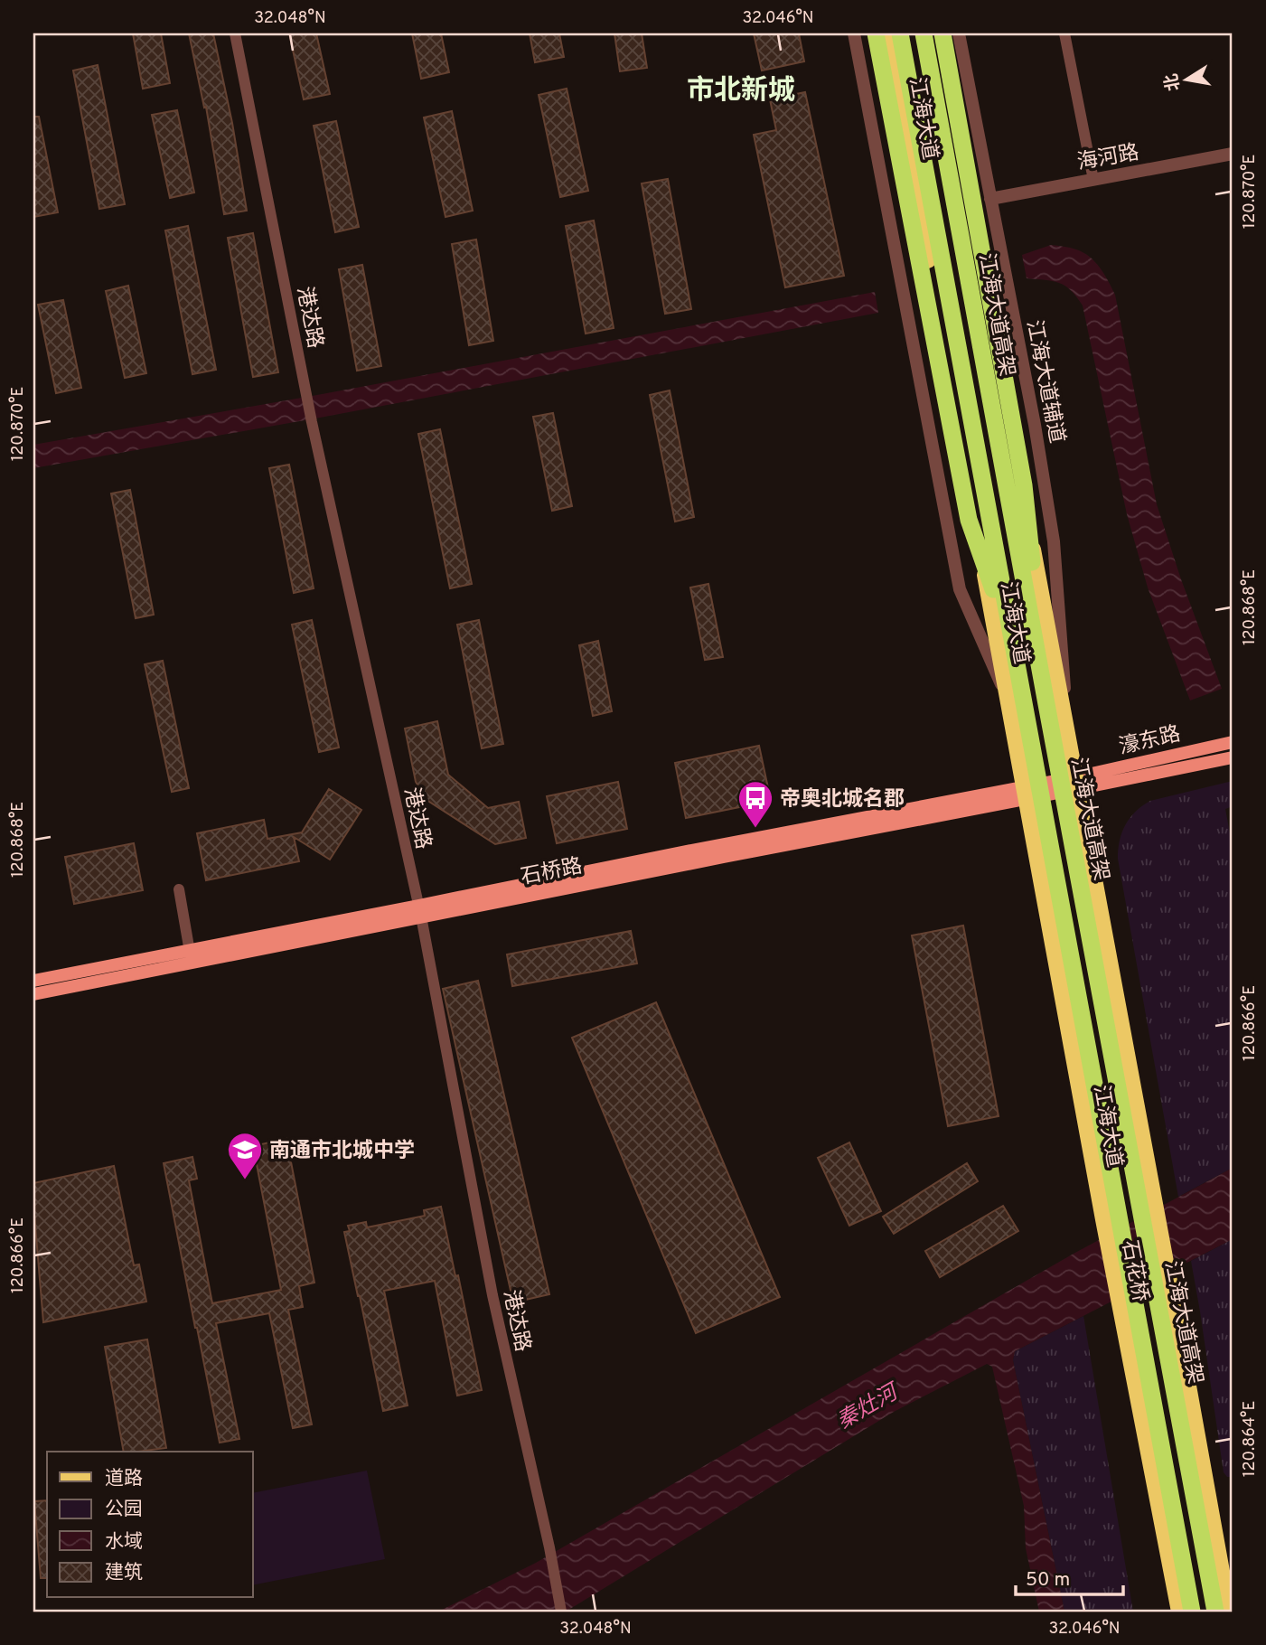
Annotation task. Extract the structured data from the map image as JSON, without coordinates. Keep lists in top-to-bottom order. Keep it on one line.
{"streets":{"highway":["江海大道高架"],"main road":["江海大道","濠东路","石桥路","石花桥"],"street":["海河路","港达路","江海大道辅道"]},"crossings":[["江海大道","江海大道辅道"],["江海大道","濠东路"],["江海大道","石桥路"],["江海大道","石花桥"],["海河路","江海大道辅道"],["港达路","石桥路"],["濠东路","石桥路"]],"districts":["市北新城"],"water":["秦灶河"],"places":{"bus stop":["帝奥·北城名郡"],"school or university":["南通市北城中学"]},"legend":["道路","公园","水域","建筑"],"scale_bar":"50 m","north":"left","coordinates":["32.048°N","32.046°N","120.870°E","120.868°E","120.866°E","120.864°E"]}
